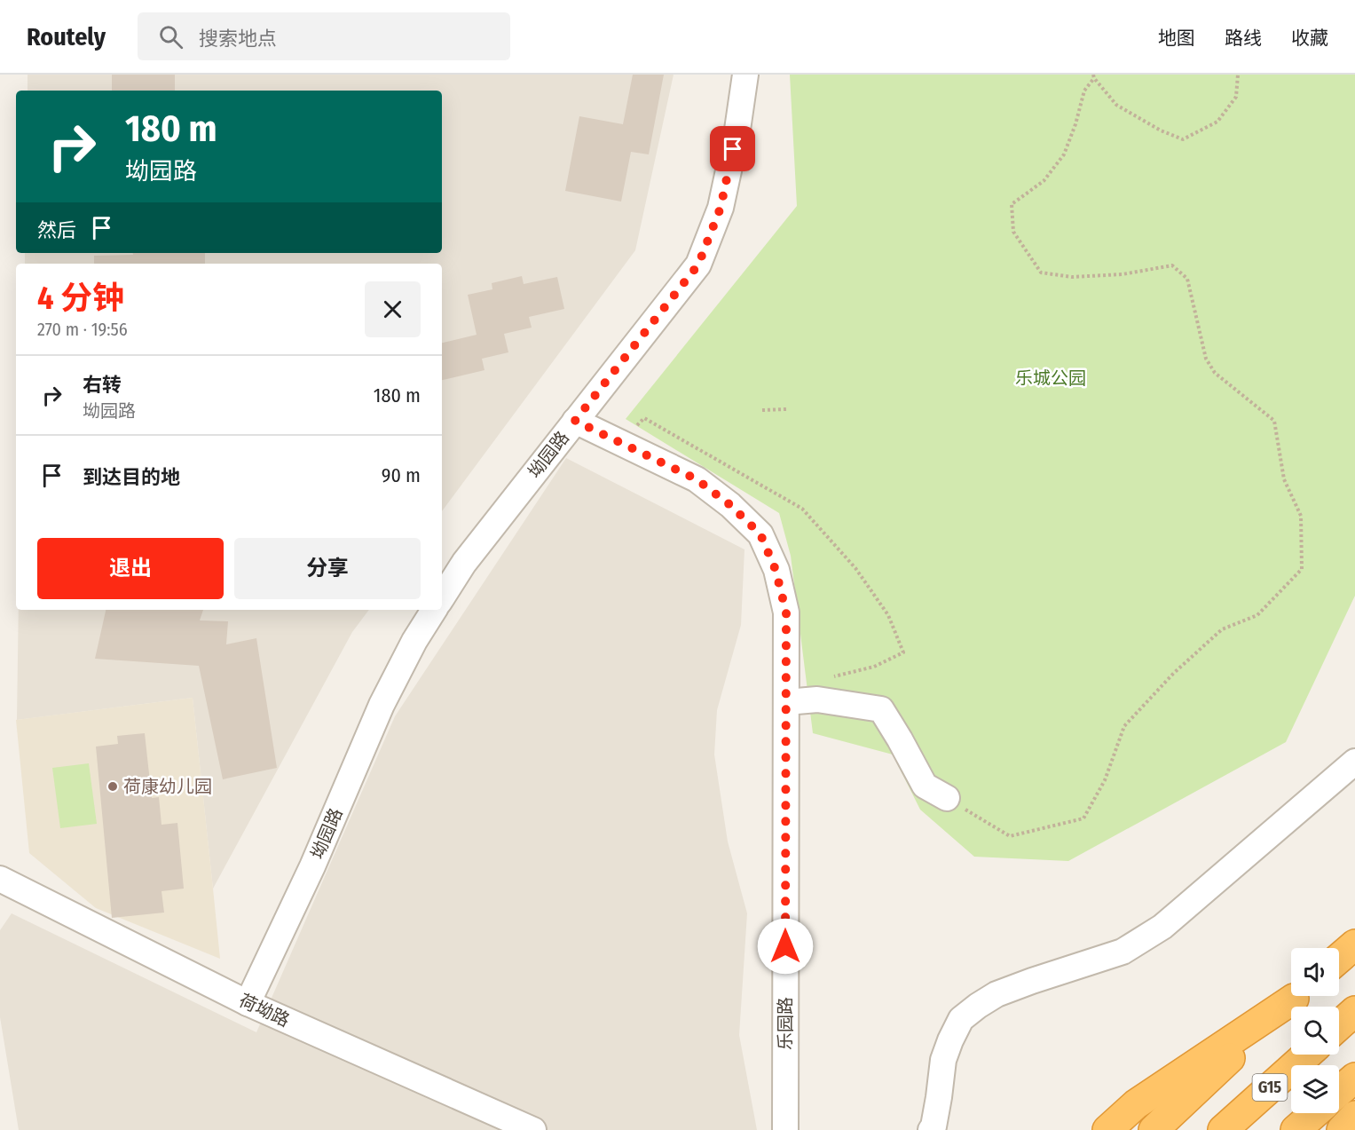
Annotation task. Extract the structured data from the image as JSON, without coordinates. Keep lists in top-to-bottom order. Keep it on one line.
{"streets":{"highway":["G15"],"street":["坳园路","荷坳路","乐园路"]},"crossings":[["坳园路","荷坳路"],["坳园路","乐园路"]],"parks":["乐城公园"],"places":["荷康幼儿园"],"page":{"header":"Routely","search":"搜索地点","nav":["地图","路线","收藏"],"turn":["180 m","坳园路"],"then":"然后","heading":["4 分钟","270 m · 19:56"],"list":[{"name":"右转","note":"坳园路","value":"180 m"},{"name":"到达目的地","value":"90 m"}],"buttons":["退出","分享"]}}
